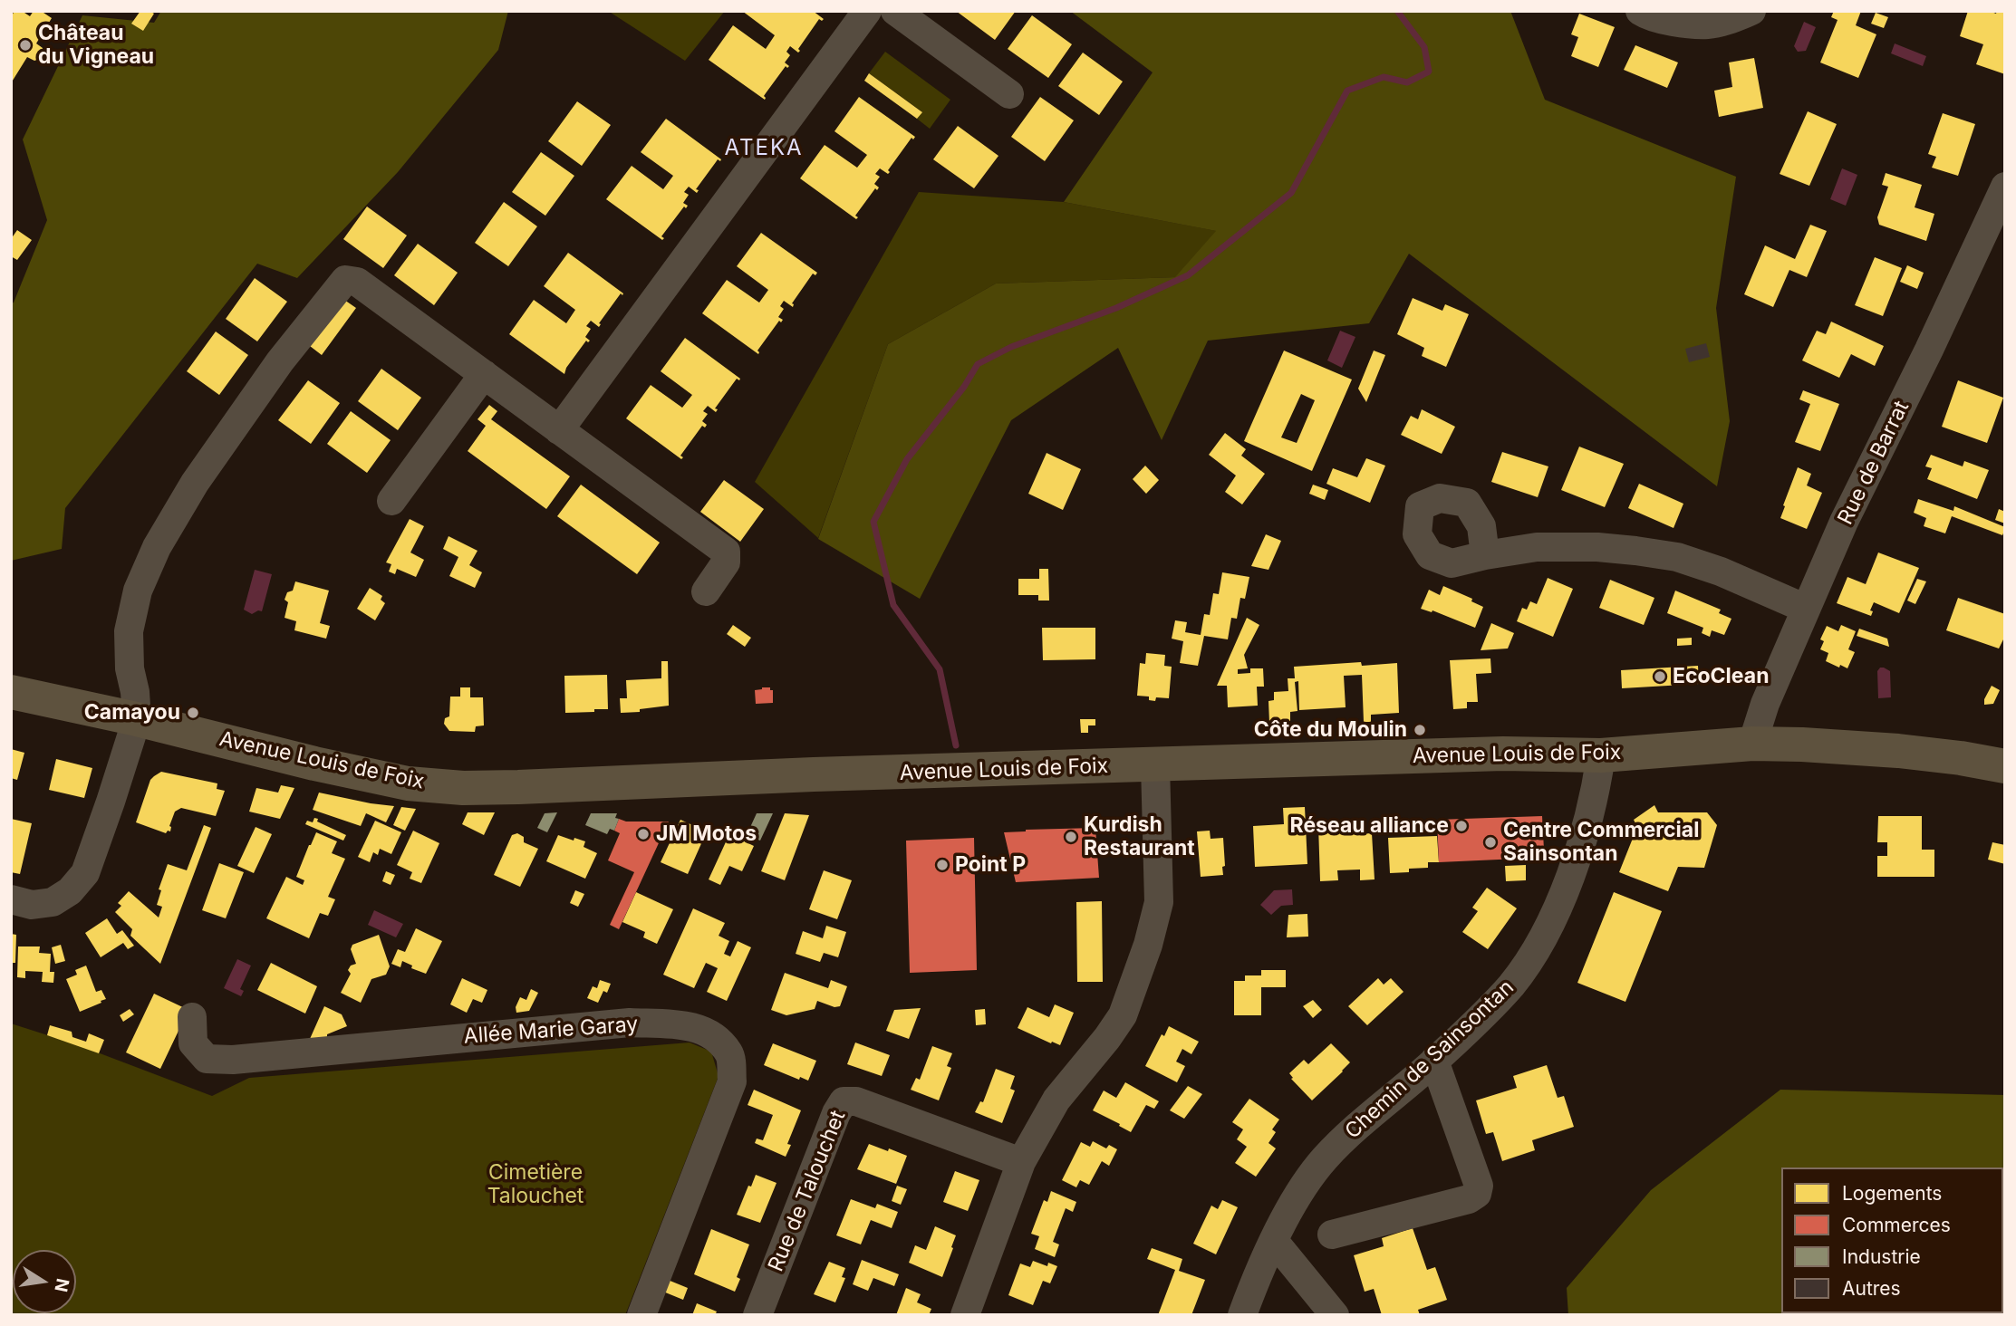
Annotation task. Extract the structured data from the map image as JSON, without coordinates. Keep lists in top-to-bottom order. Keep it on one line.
{"streets":{"main road":["Avenue Louis de Foix"],"street":["Rue de Barrat","Allée Marie Garay","Chemin de Sainsontan","Rue de Talouchet"]},"crossings":[["Rue de Barrat","Avenue Louis de Foix"],["Avenue Louis de Foix","Chemin de Sainsontan"]],"districts":["ATEKA"],"parks":["Cimetière Talouchet"],"places":["Château du Vigneau","EcoClean","Camayou","Côte du Moulin","Réseau alliance","JM Motos","Kurdish Restaurant","Centre Commercial Sainsontan","Point P"],"legend":["Logements","Commerces","Industrie","Autres"],"north":"right"}
